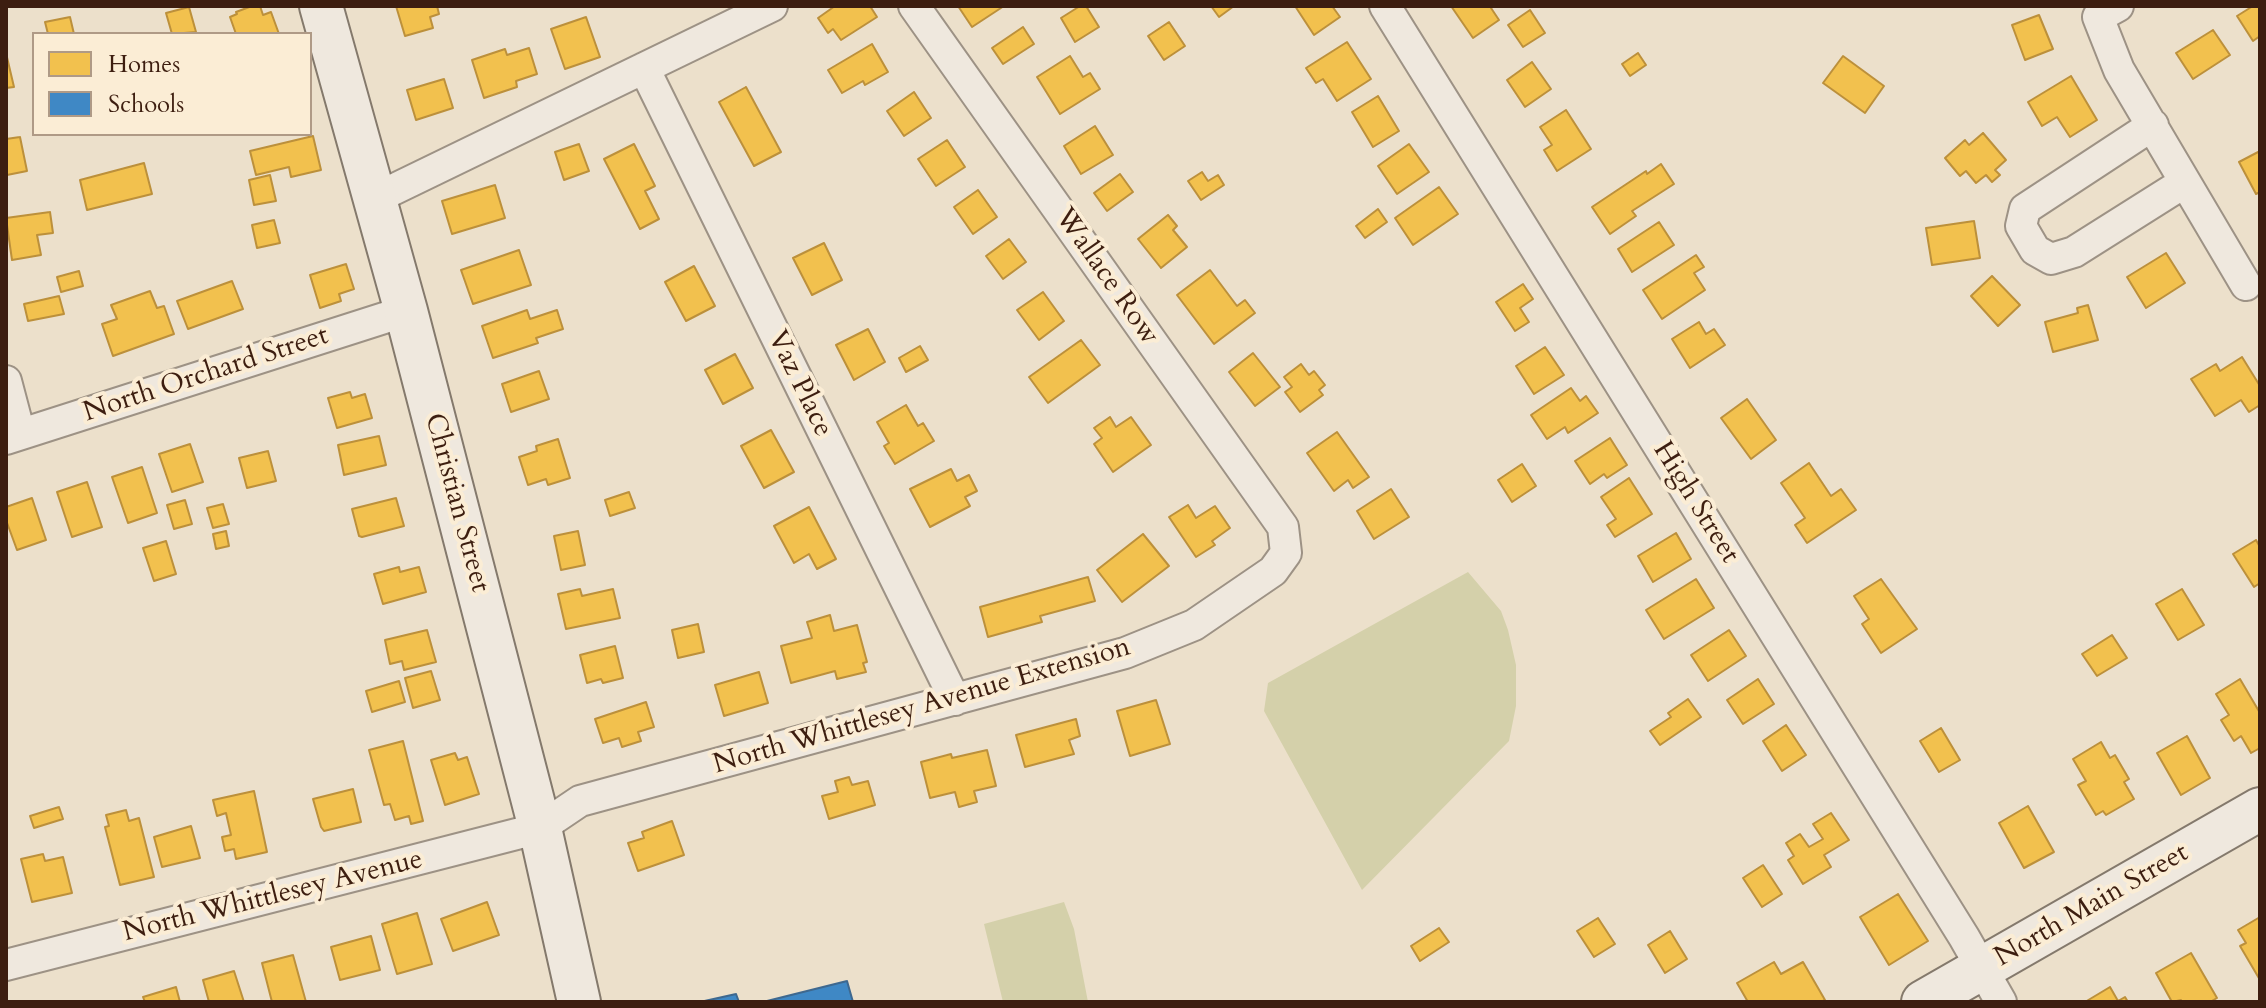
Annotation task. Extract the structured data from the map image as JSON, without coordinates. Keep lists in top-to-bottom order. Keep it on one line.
{"streets":{"main road":["Christian Street","North Main Street"],"street":["Wallace Row","North Orchard Street","Vaz Place","High Street","North Whittlesey Avenue Extension","North Whittlesey Avenue"]},"crossings":[["Wallace Row","North Whittlesey Avenue Extension"],["North Orchard Street","Christian Street"],["Vaz Place","North Whittlesey Avenue Extension"],["Christian Street","North Whittlesey Avenue Extension"],["Christian Street","North Whittlesey Avenue"],["High Street","North Main Street"],["North Whittlesey Avenue Extension","North Whittlesey Avenue"]],"legend":["Homes","Schools"]}
